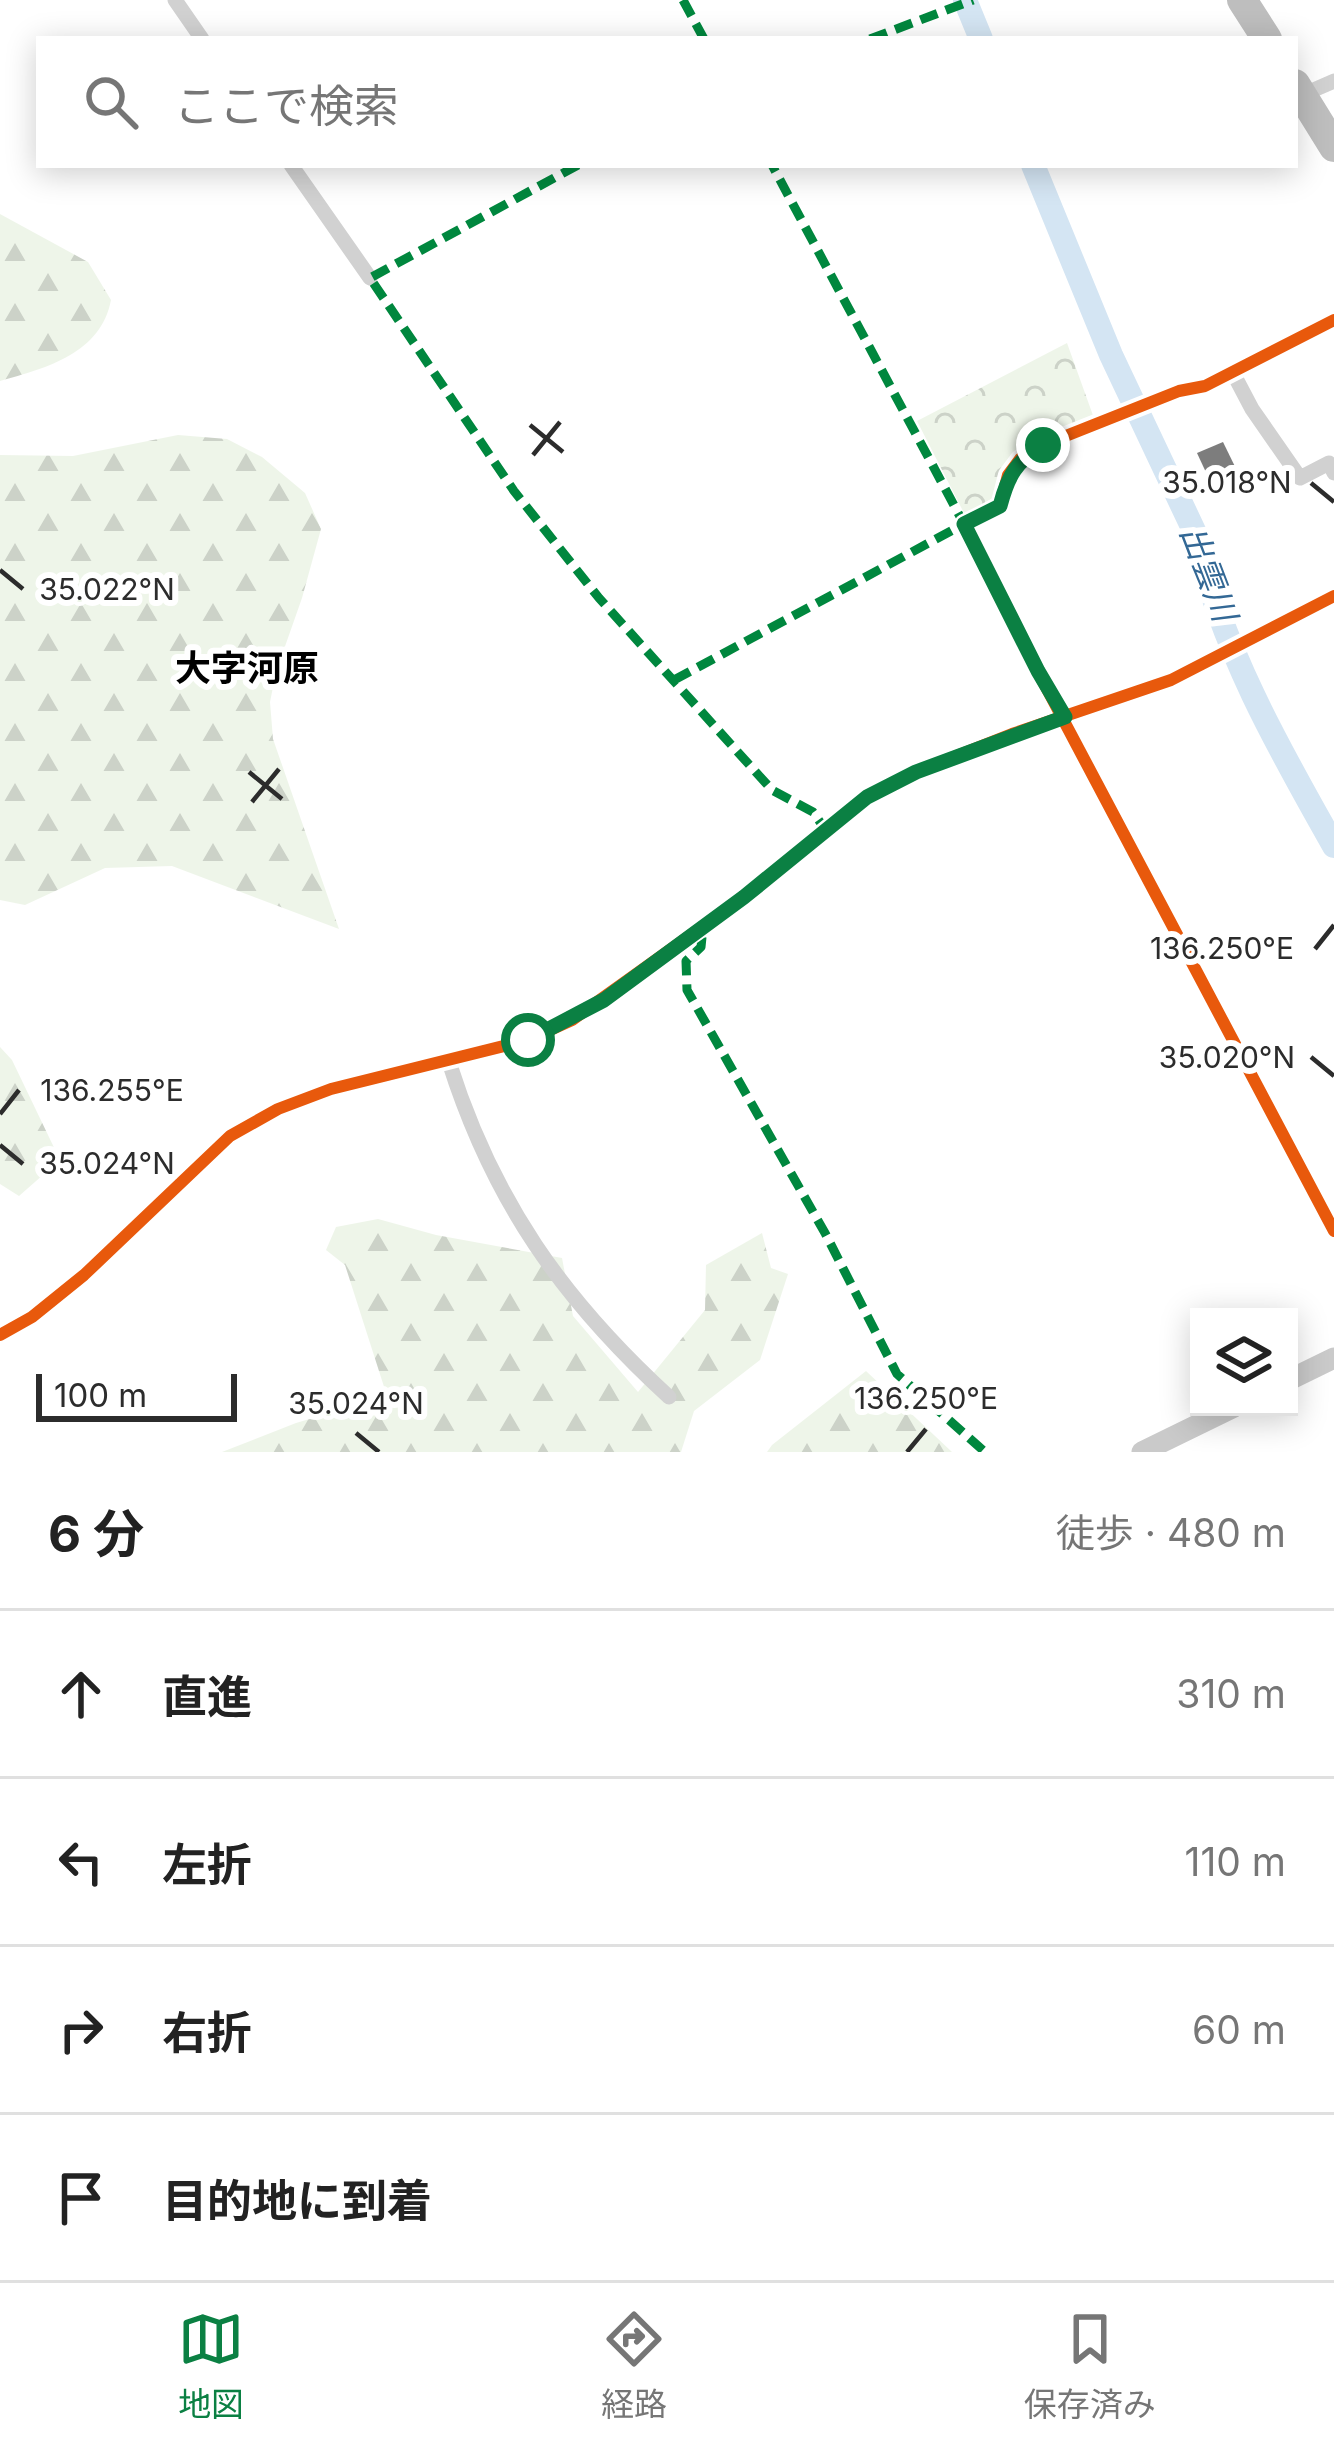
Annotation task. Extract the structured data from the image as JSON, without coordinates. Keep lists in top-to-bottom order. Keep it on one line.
{"districts":["大字河原"],"water":["出雲川"],"scale_bar":"100 m","page":{"search":"ここで検索","scale":"100 m","heading":["6 分","徒歩 · 480 m"],"list":[["直進","310 m"],["左折","110 m"],["右折","60 m"],"目的地に到着"],"nav":["地図","経路","保存済み"]},"coordinates":["35.018°N","35.022°N","136.250°E","35.020°N","136.255°E","35.024°N"]}
